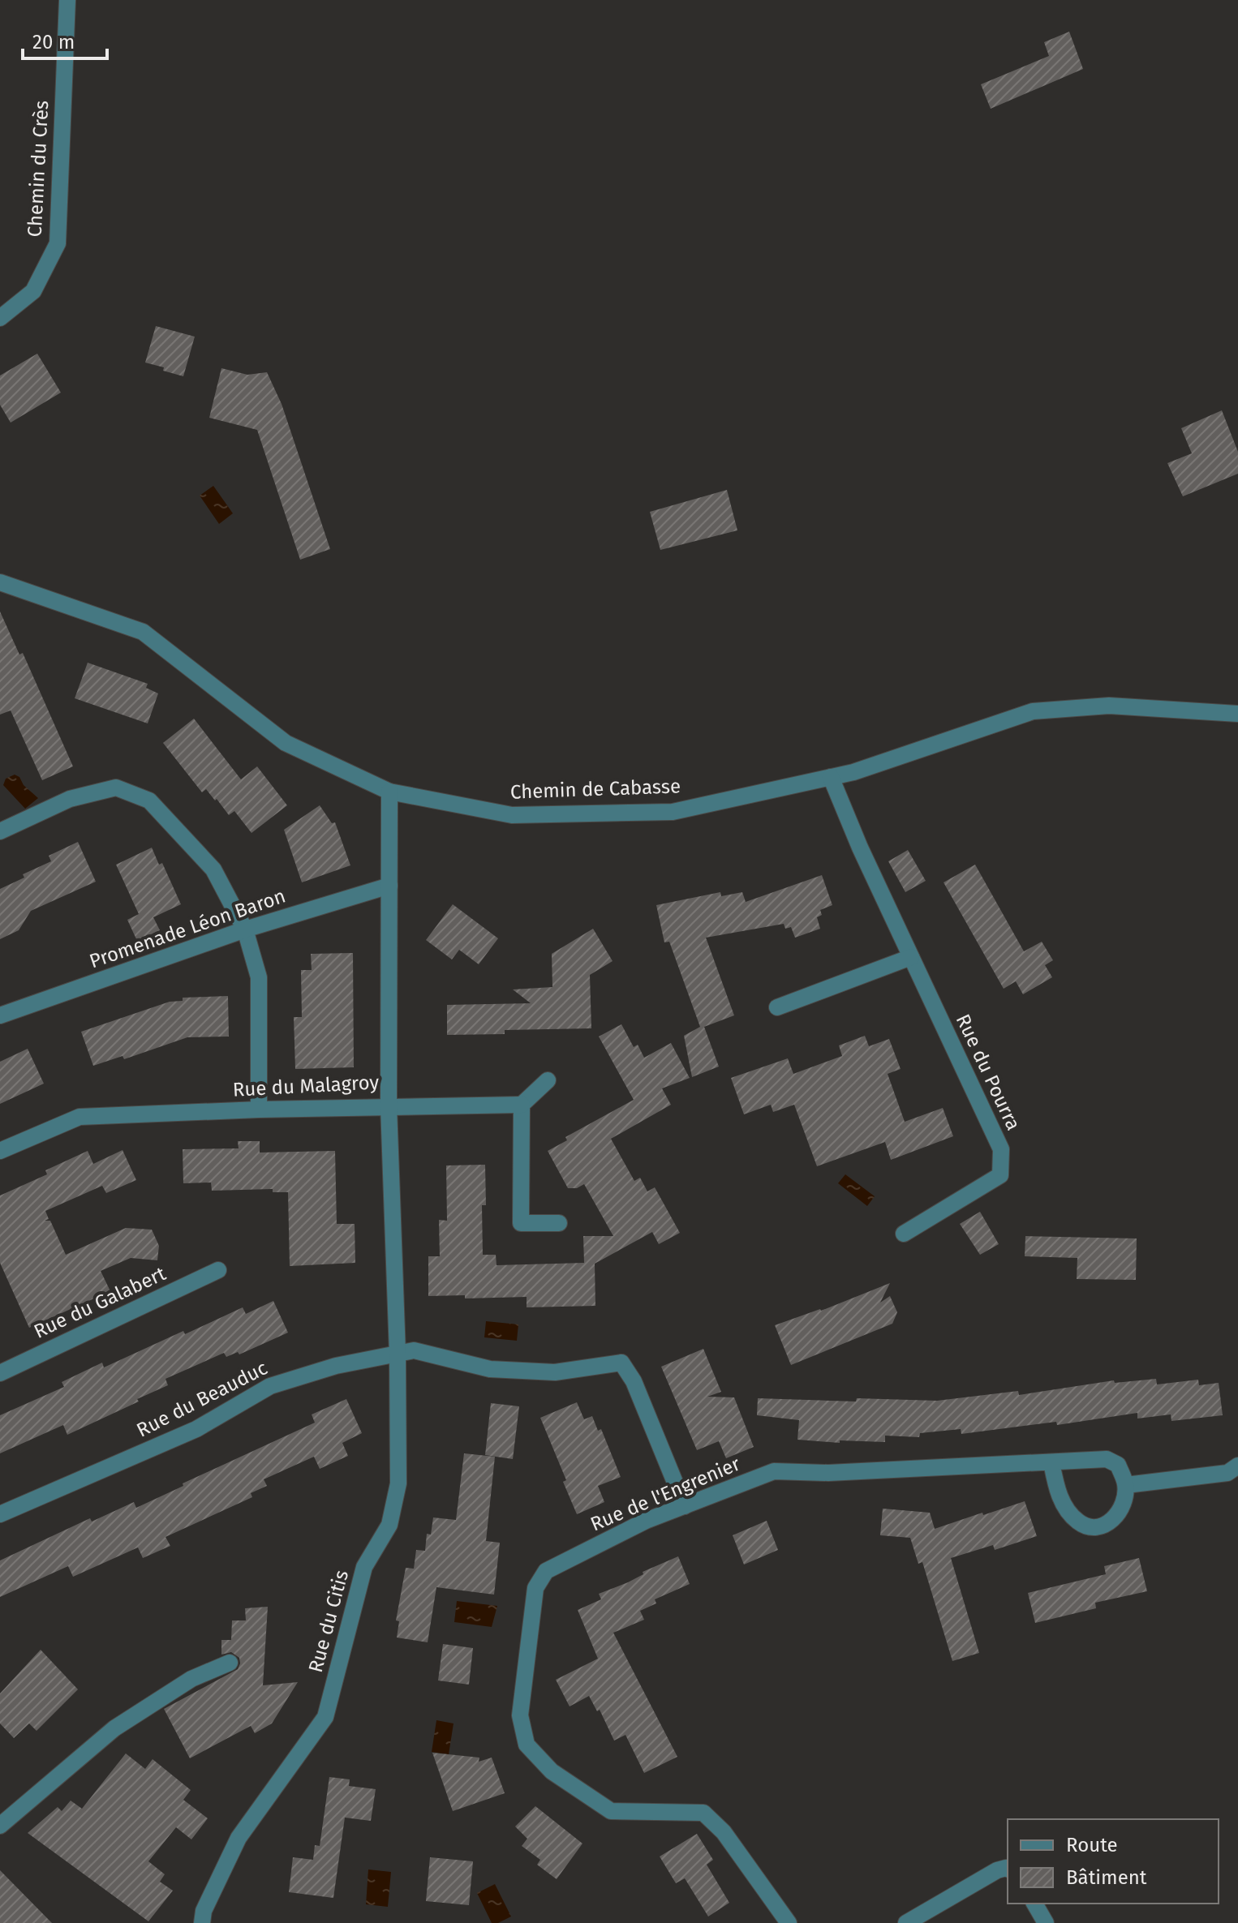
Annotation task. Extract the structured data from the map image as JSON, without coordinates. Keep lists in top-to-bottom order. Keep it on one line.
{"streets":{"street":["Chemin du Crès","Chemin de Cabasse","Promenade Léon Baron","Rue du Pourra","Rue du Malagroy","Rue du Galabert","Rue du Beauduc","Rue de l'Engrenier","Rue du Citis"]},"crossings":[["Chemin de Cabasse","Rue du Pourra"],["Chemin de Cabasse","Rue du Malagroy"],["Promenade Léon Baron","Rue du Malagroy"],["Rue du Malagroy","Rue du Citis"],["Rue du Beauduc","Rue de l'Engrenier"],["Rue du Beauduc","Rue du Citis"]],"legend":["Route","Bâtiment"],"scale_bar":"20 m"}
